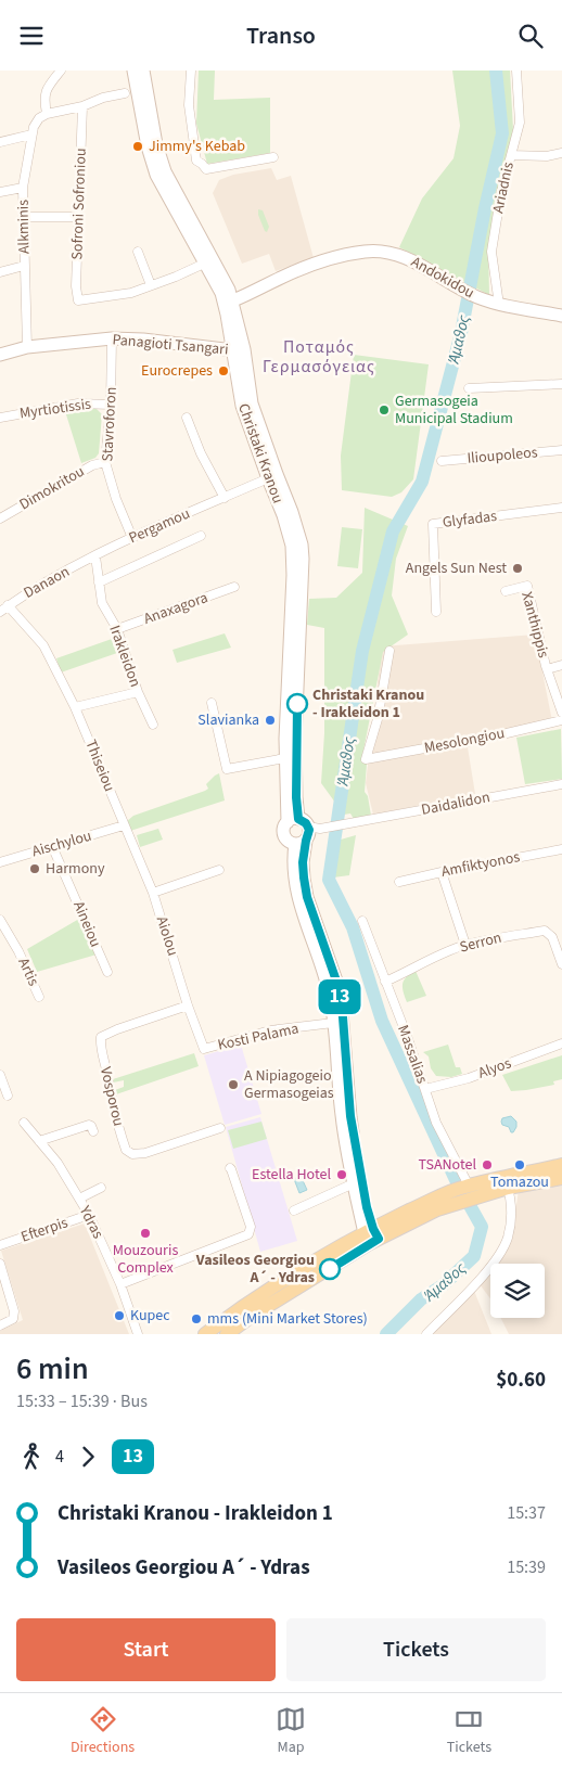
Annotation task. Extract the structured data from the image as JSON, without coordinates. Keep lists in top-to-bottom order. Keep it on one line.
{"streets":{"main road":["Andokidou","Panagioti Tsangari","Christaki Kranou"],"street":["Ariadnis","Sofroni Sofroniou","Alkminis","Myrtiotissis","Stavroforon","Ilioupoleos","Dimokritou","Glyfadas","Pergamou","Danaon","Anaxagora","Xanthippis","Irakleidon","Mesolongiou","Thiseiou","Daidalidon","Aischylou","Amfiktyonos","Aineiou","Aiolou","Serron","Artis","Kosti Palama","Massalias","Alyos","Vosporou","Ydras","Efterpis"]},"crossings":[["Ariadnis","Andokidou"],["Alkminis","Panagioti Tsangari"],["Andokidou","Christaki Kranou"],["Panagioti Tsangari","Stavroforon"],["Panagioti Tsangari","Christaki Kranou"],["Myrtiotissis","Stavroforon"],["Stavroforon","Dimokritou"],["Stavroforon","Pergamou"],["Christaki Kranou","Pergamou"],["Christaki Kranou","Daidalidon"],["Christaki Kranou","Kosti Palama"],["Pergamou","Danaon"],["Pergamou","Irakleidon"],["Danaon","Irakleidon"],["Danaon","Thiseiou"],["Anaxagora","Irakleidon"],["Thiseiou","Aischylou"],["Thiseiou","Aiolou"],["Aischylou","Aineiou"],["Aischylou","Aiolou"],["Aiolou","Kosti Palama"],["Aiolou","Vosporou"],["Serron","Massalias"],["Massalias","Alyos"],["Ydras","Efterpis"]],"districts":["Ποταμός Γερμασόγειας"],"water":["Άμαθος"],"places":["Jimmy's Kebab","Eurocrepes","Germasogeia Municipal Stadium","Angels Sun Nest","Christaki Kranou - Irakleidon 1","Slavianka","Harmony","A Nipiagogeio Germasogeias","TSANotel","Tomazou","Estella Hotel","Mouzouris Complex","Vasileos Georgiou A´ - Ydras","Kupec","mms (Mini Market Stores)"],"lines":["bus line 13"],"page":{"header":"Transo","on_map":"13","heading":["6 min","15:33 – 15:39 · Bus","$0.60"],"legs":["4","13"],"list":[{"name":"Christaki Kranou - Irakleidon 1","value":"15:37"},{"name":"Vasileos Georgiou A´ - Ydras","value":"15:39"}],"buttons":["Start","Tickets"],"tabs":["Directions","Map","Tickets"]}}
